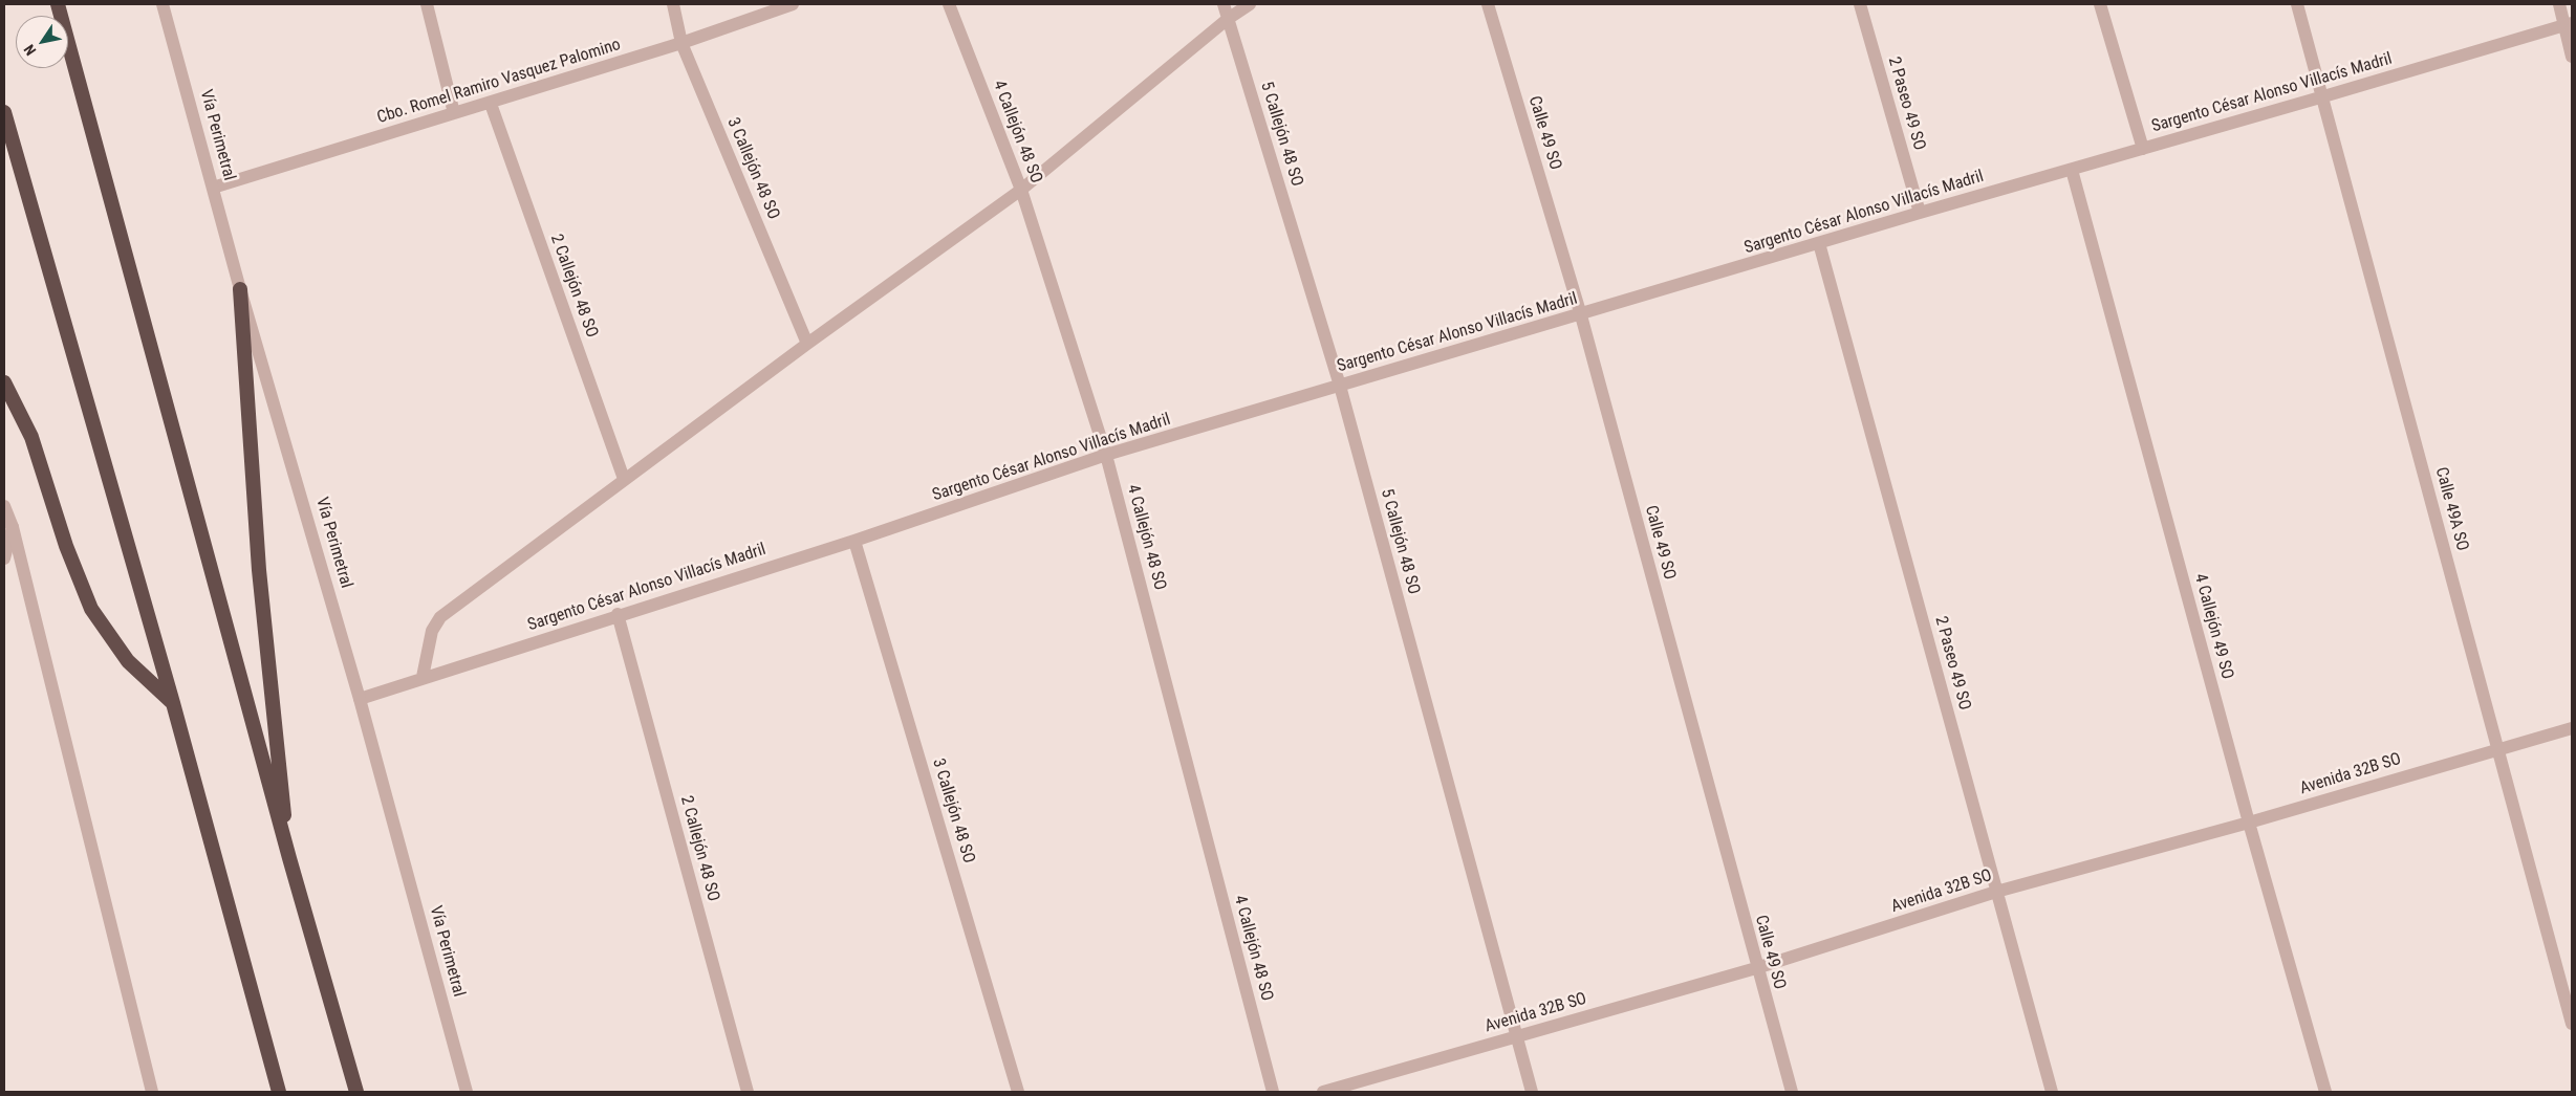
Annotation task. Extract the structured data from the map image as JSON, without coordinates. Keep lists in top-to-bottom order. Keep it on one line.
{"streets":{"street":["Cbo. Romel Ramiro Vasquez Palomino","Sargento César Alonso Villacís Madril","2 Paseo 49 SO","4 Callejón 48 SO","Calle 49 SO","5 Callejón 48 SO","Vía Perimetral","3 Callejón 48 SO","2 Callejón 48 SO","Calle 49A SO","4 Callejón 49 SO","Avenida 32B SO"]},"crossings":[["Cbo. Romel Ramiro Vasquez Palomino","Vía Perimetral"],["Cbo. Romel Ramiro Vasquez Palomino","3 Callejón 48 SO"],["Cbo. Romel Ramiro Vasquez Palomino","2 Callejón 48 SO"],["Sargento César Alonso Villacís Madril","2 Paseo 49 SO"],["Sargento César Alonso Villacís Madril","4 Callejón 48 SO"],["Sargento César Alonso Villacís Madril","Calle 49 SO"],["Sargento César Alonso Villacís Madril","5 Callejón 48 SO"],["Sargento César Alonso Villacís Madril","Vía Perimetral"],["Sargento César Alonso Villacís Madril","3 Callejón 48 SO"],["Sargento César Alonso Villacís Madril","2 Callejón 48 SO"],["Sargento César Alonso Villacís Madril","Calle 49A SO"],["Sargento César Alonso Villacís Madril","4 Callejón 49 SO"],["2 Paseo 49 SO","Avenida 32B SO"],["Calle 49 SO","Avenida 32B SO"],["5 Callejón 48 SO","Avenida 32B SO"],["Calle 49A SO","Avenida 32B SO"],["4 Callejón 49 SO","Avenida 32B SO"]],"north":"bottom left"}
